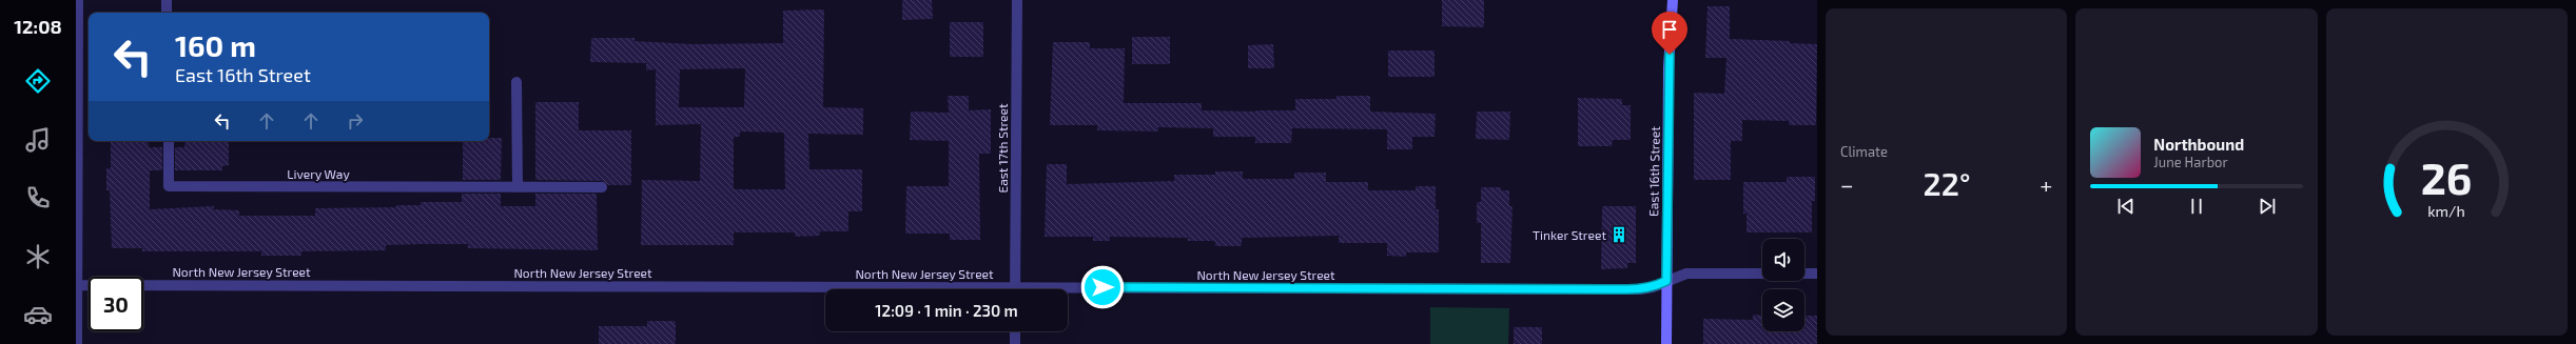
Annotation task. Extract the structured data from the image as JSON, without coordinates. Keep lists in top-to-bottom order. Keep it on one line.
{"streets":{"main road":["East 16th Street"],"street":["East 17th Street","Livery Way","North New Jersey Street"]},"crossings":[["East 16th Street","North New Jersey Street"]],"places":{"building":["Tinker Street"]},"page":{"tabs":"12:08","tile":"Climate","turn":["160 m","East 16th Street"],"song":["Northbound","June Harbor"],"heat":["−","22°","+"],"limit":"30","trip":"12:09 · 1 min · 230 m","gauge":["26","km/h"]}}
